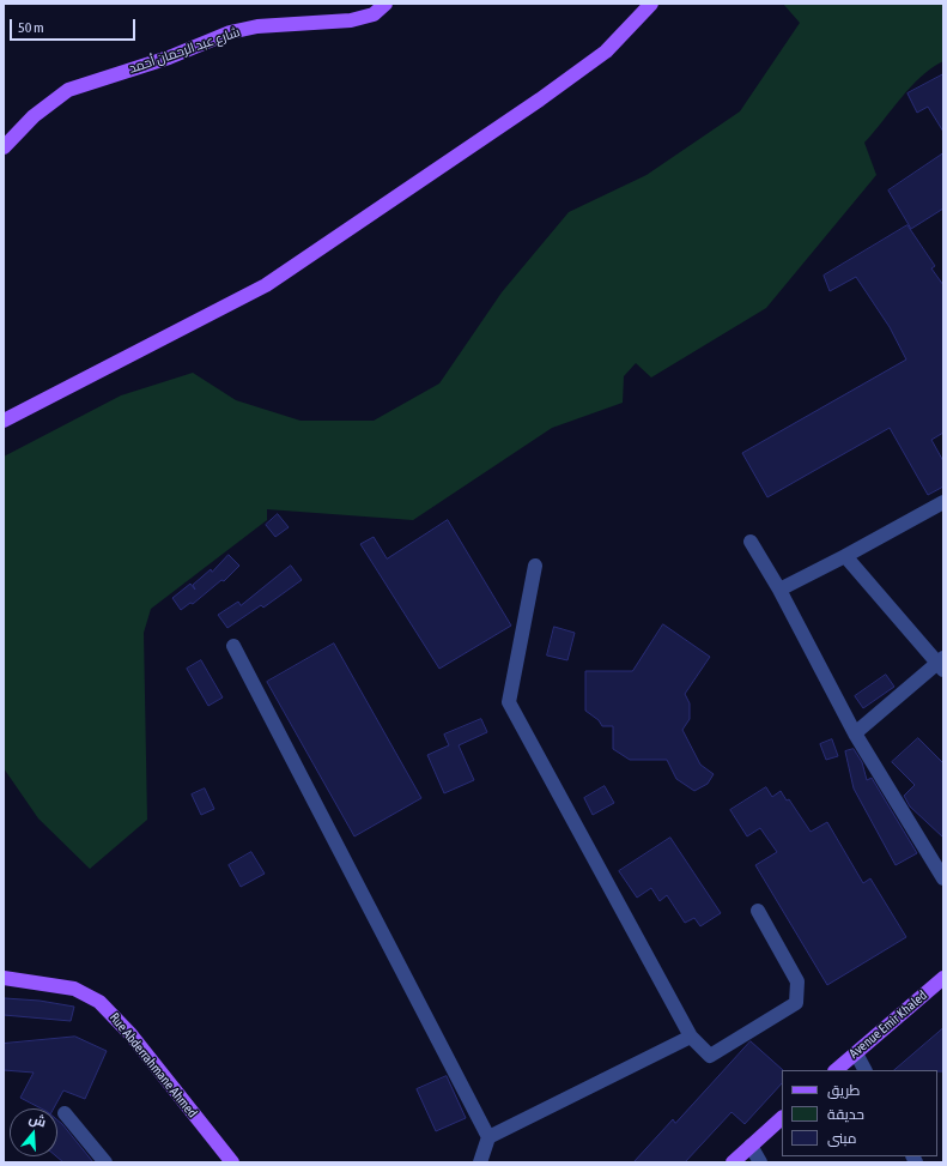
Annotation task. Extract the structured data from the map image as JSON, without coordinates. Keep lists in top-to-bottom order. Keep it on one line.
{"streets":{"main road":["شارع عبد الرحمان أحمد","Avenue Emir Khaled","Rue Abderrahmane Ahmed"]},"legend":["طريق","حديقة","مبنى"],"scale_bar":"50 m","north":"top"}
